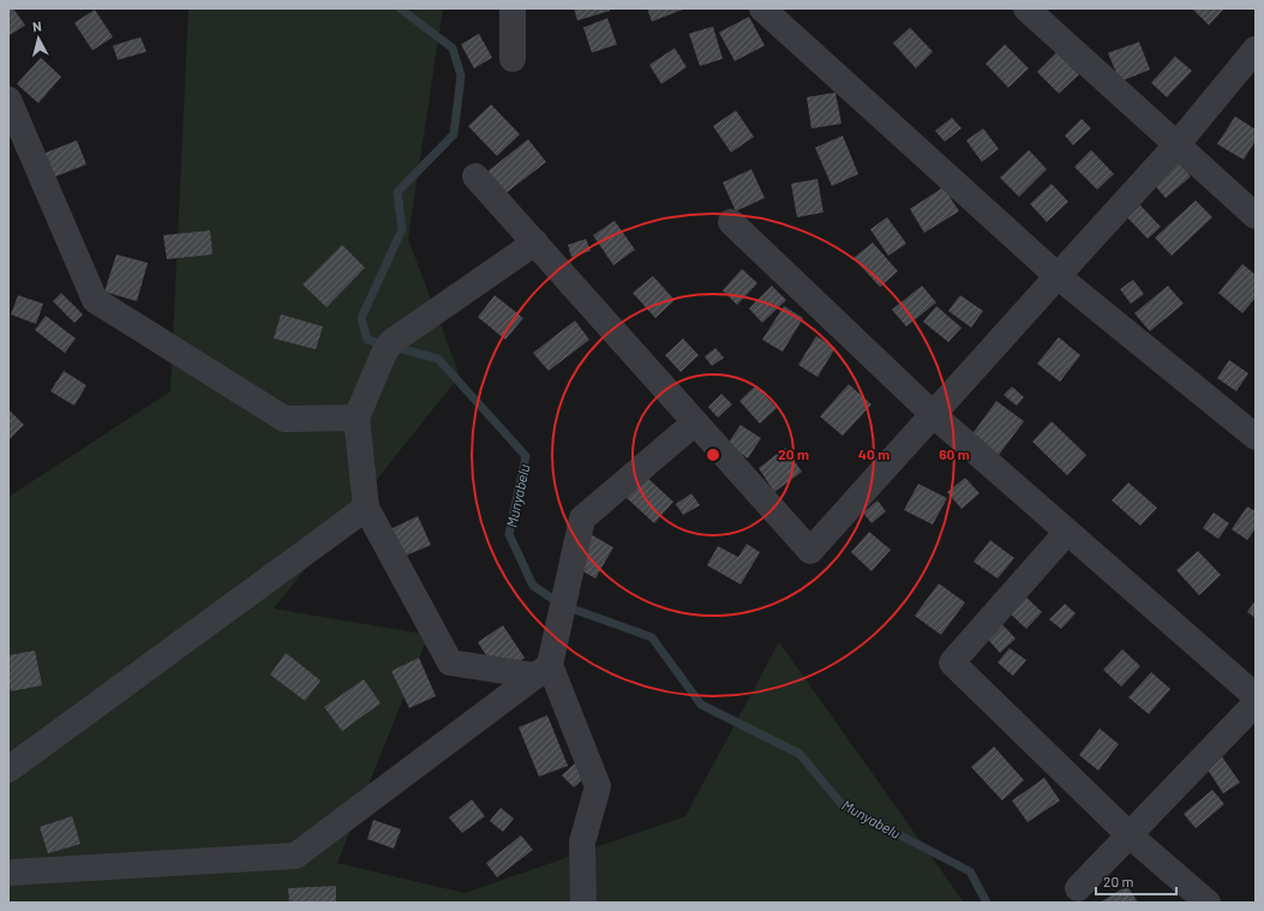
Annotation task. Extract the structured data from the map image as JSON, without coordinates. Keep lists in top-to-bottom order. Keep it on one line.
{"water":["Munyabelu"],"scale_bar":"20 m","north":"top","rings":["20 m","40 m","60 m"]}
